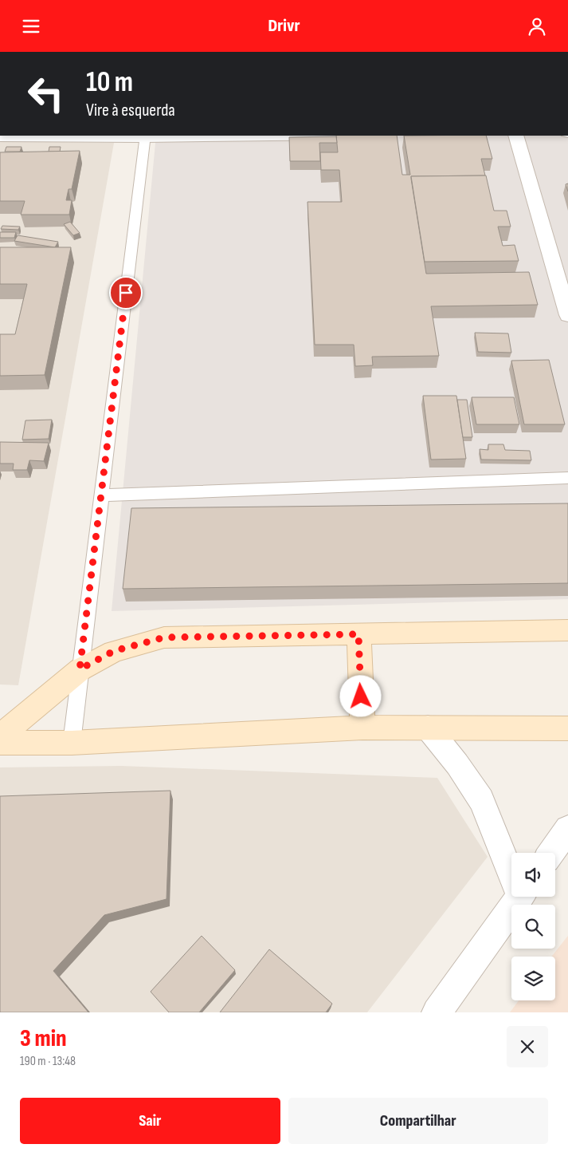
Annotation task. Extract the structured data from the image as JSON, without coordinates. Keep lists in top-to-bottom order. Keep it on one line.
{"page":{"header":"Drivr","turn":["10 m","Vire à esquerda"],"heading":["3 min","190 m · 13:48"],"buttons":["Sair","Compartilhar"]}}
